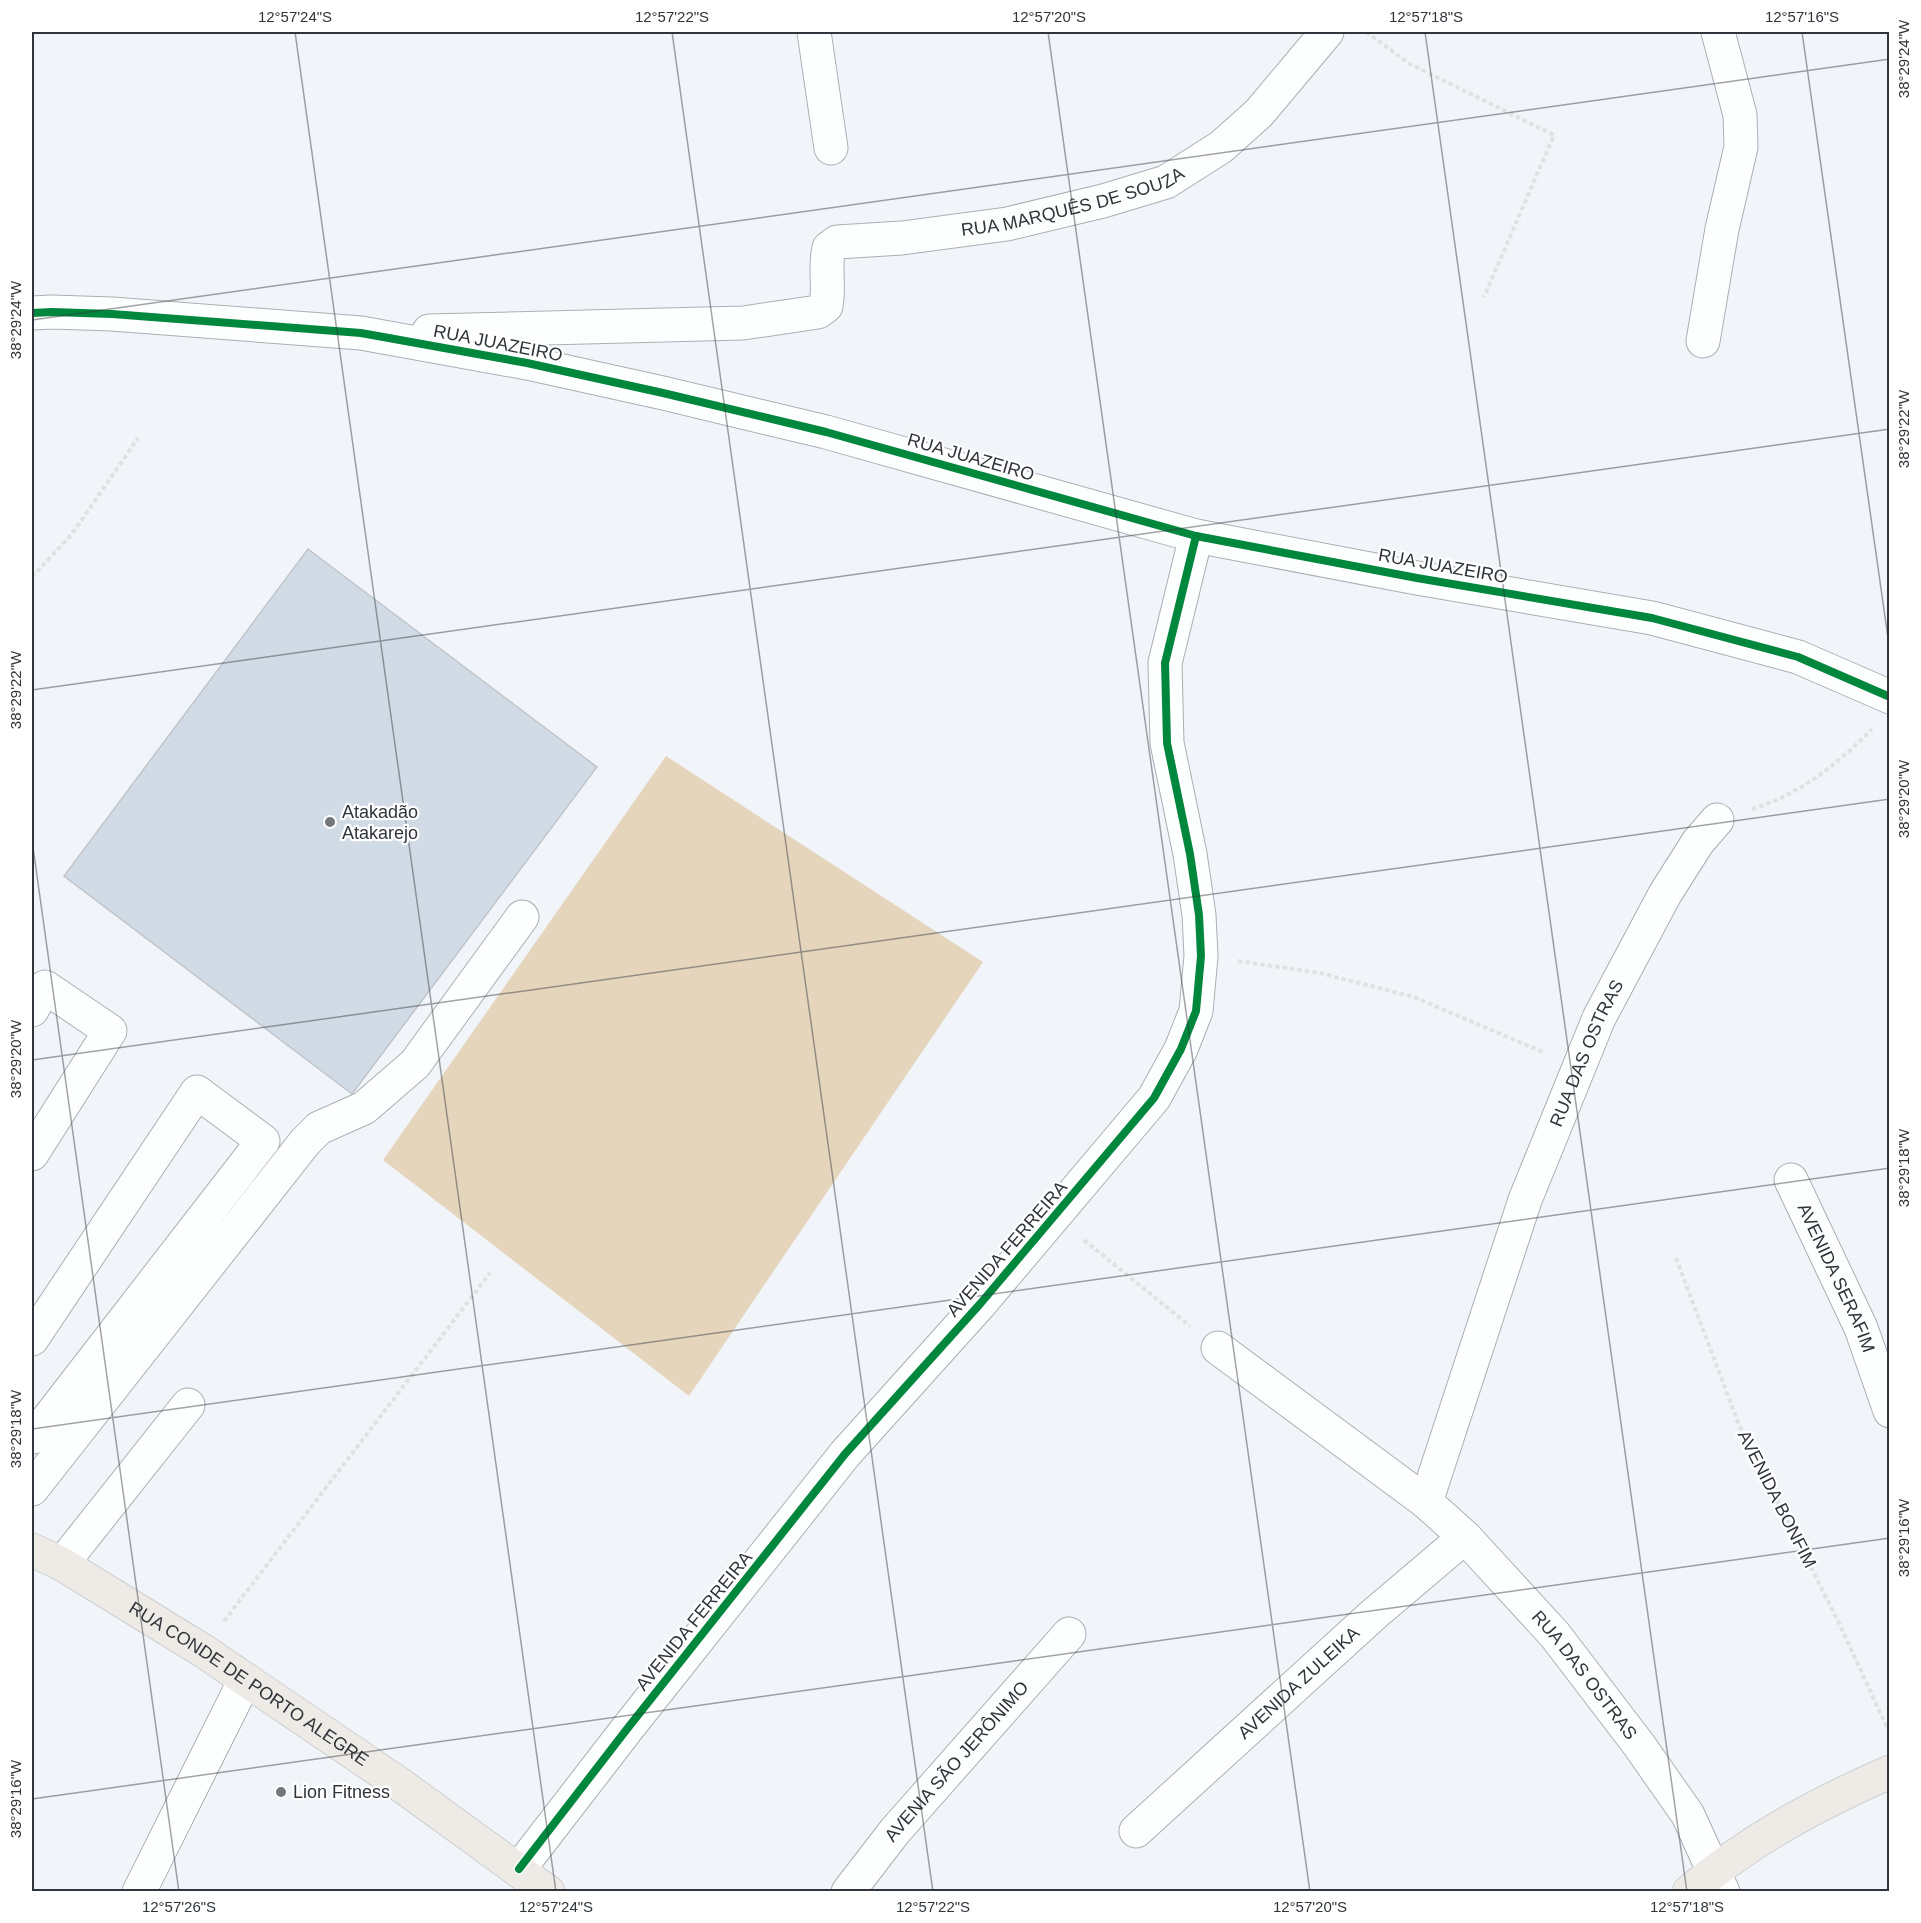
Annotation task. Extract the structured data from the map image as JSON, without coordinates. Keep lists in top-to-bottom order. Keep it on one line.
{"streets":{"main road":["RUA CONDE DE PORTO ALEGRE"],"street":["RUA MARQUÊS DE SOUZA","RUA JUAZEIRO","RUA DAS OSTRAS","AVENIDA FERREIRA","AVENIDA SERAFIM","AVENIDA ZULEIKA","AVENIA SÃO JERÔNIMO"],"path":["AVENIDA BONFIM"]},"crossings":[["RUA MARQUÊS DE SOUZA","RUA JUAZEIRO"],["RUA JUAZEIRO","AVENIDA FERREIRA"],["RUA DAS OSTRAS","AVENIDA ZULEIKA"],["AVENIDA FERREIRA","RUA CONDE DE PORTO ALEGRE"]],"places":["Atakadão Atakarejo","Lion Fitness"],"coordinates":["12°57'24\"S","12°57'22\"S","12°57'20\"S","12°57'18\"S","12°57'16\"S","38°29'24\"W","38°29'22\"W","38°29'20\"W","38°29'18\"W","38°29'16\"W","12°57'26\"S"]}
